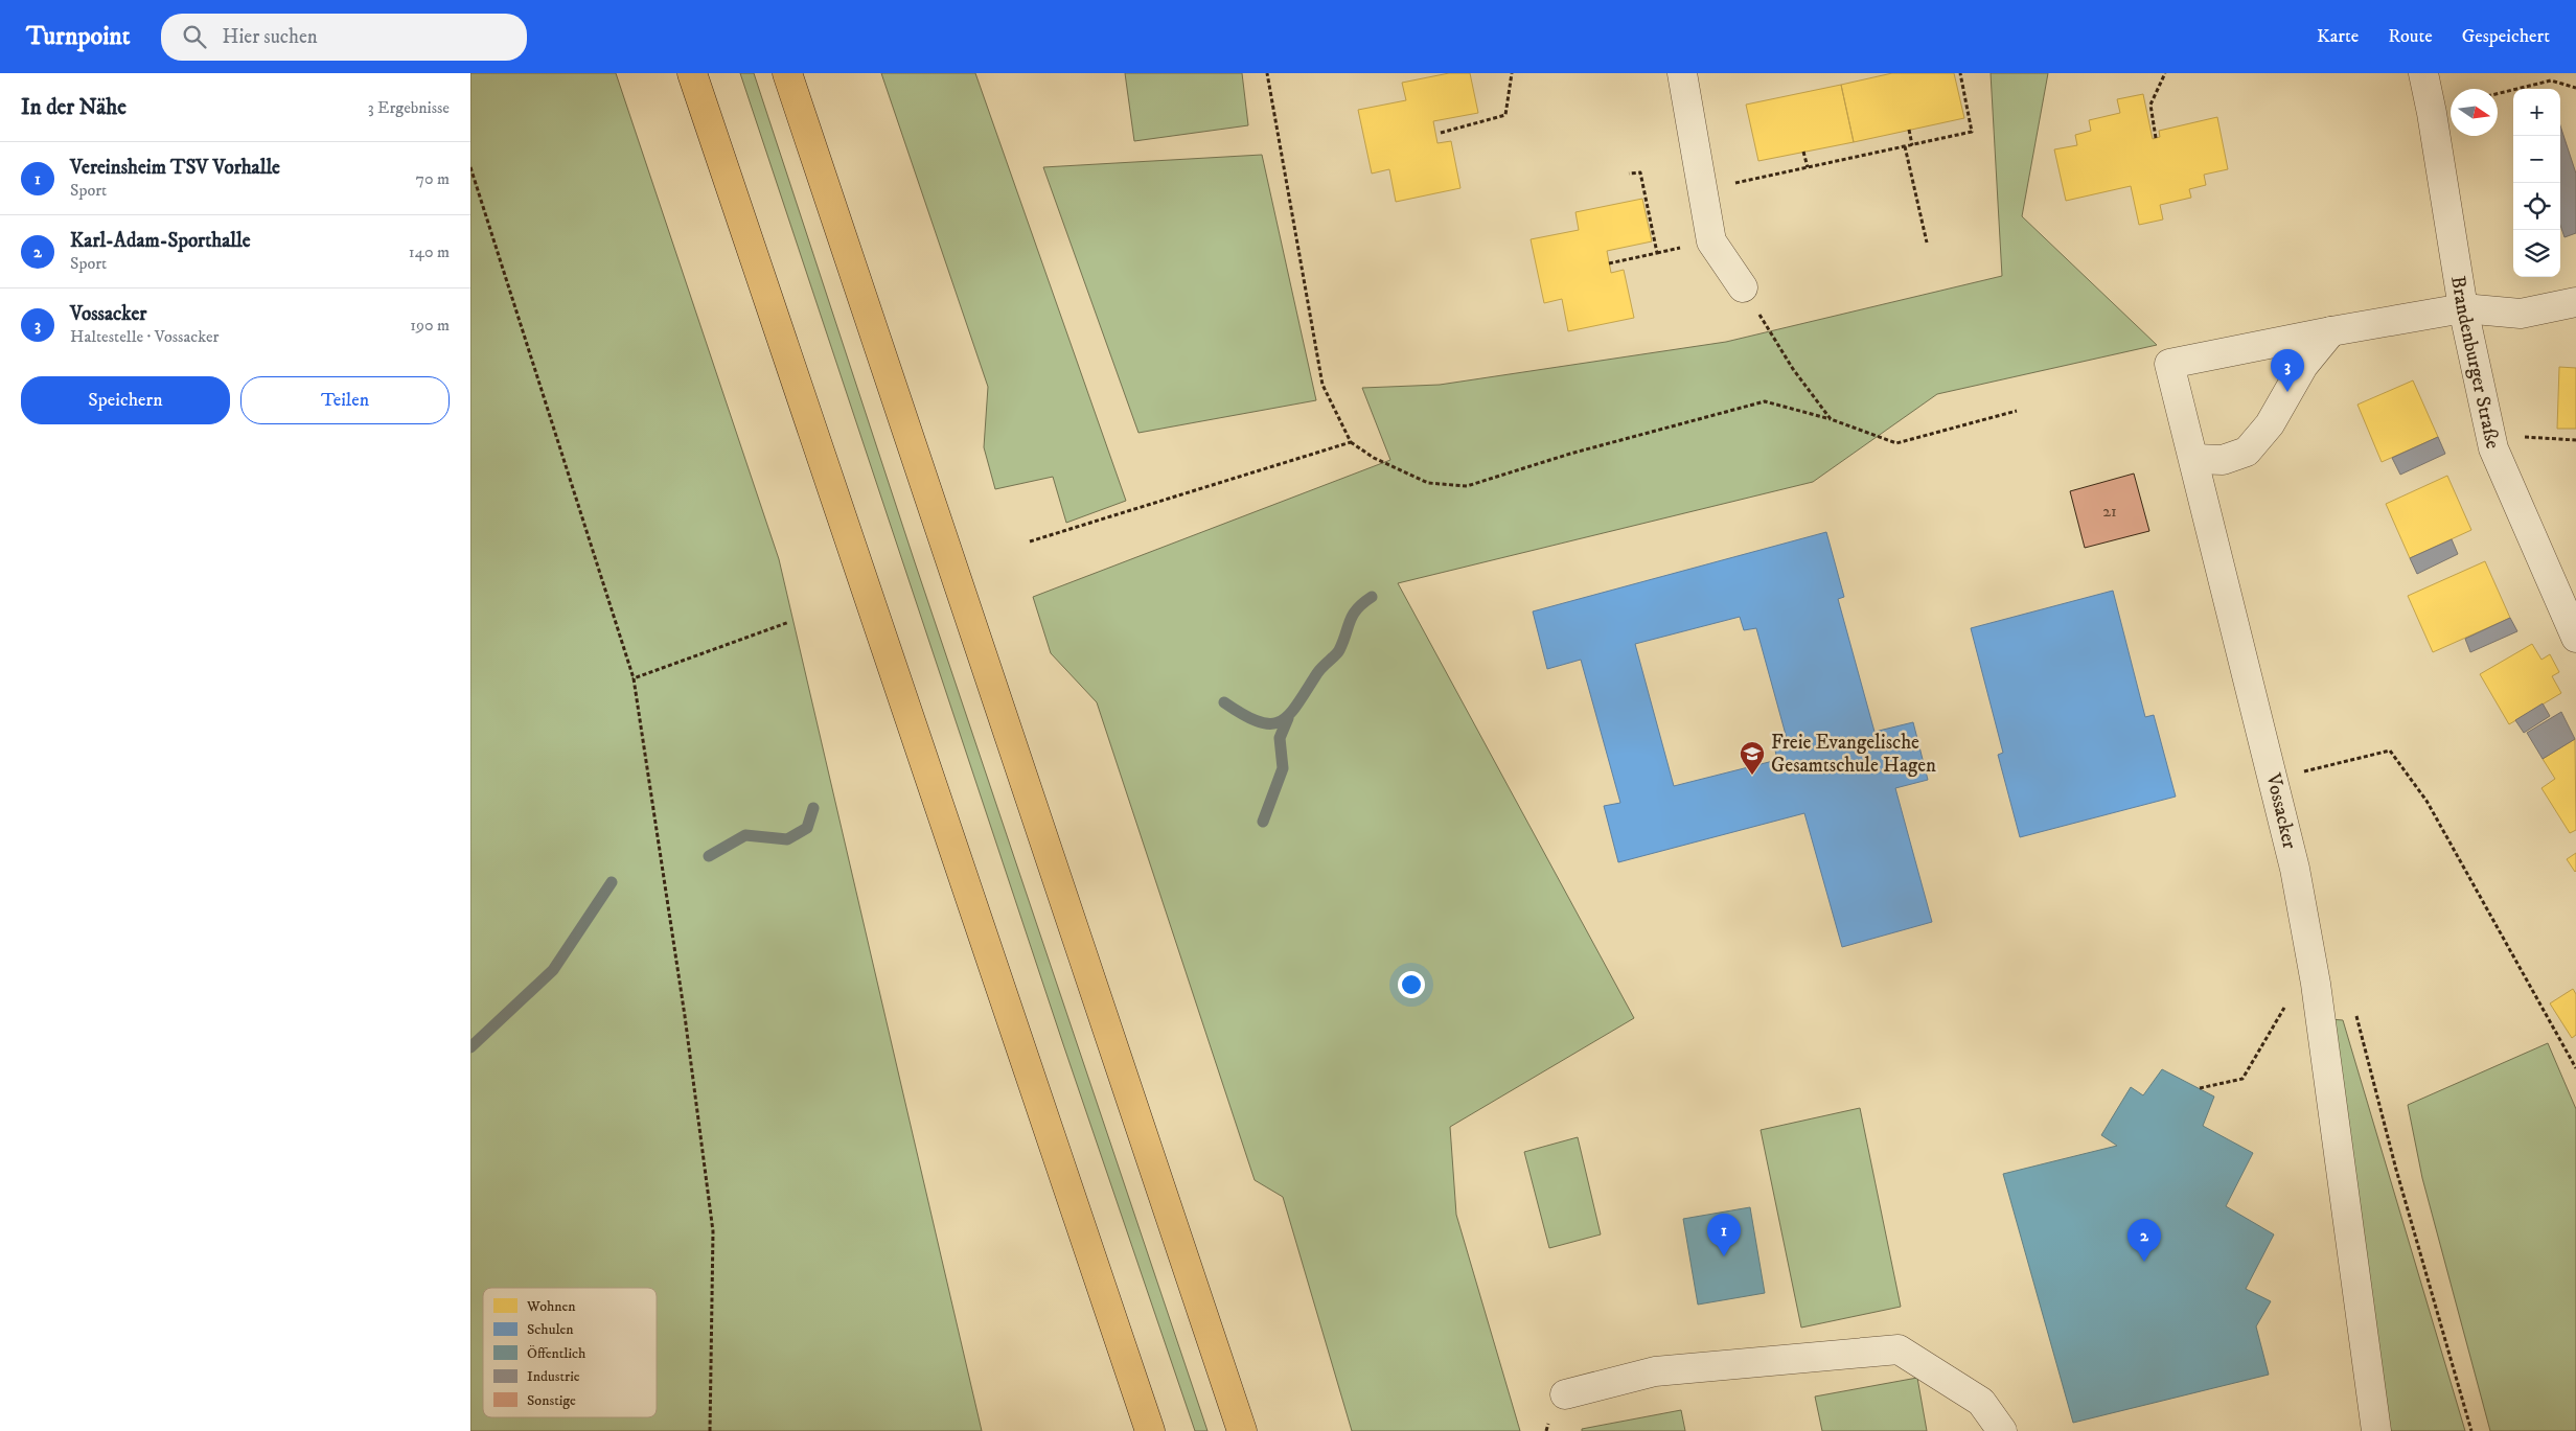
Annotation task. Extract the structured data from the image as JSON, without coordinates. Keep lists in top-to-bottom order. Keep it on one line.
{"streets":{"street":["Brandenburger Straße","Vossacker"]},"crossings":[["Brandenburger Straße","Vossacker"]],"places":{"school or university":["Freie Evangelische Gesamtschule Hagen"]},"house_numbers":["21"],"legend":["Wohnen","Schulen","Öffentlich","Industrie","Sonstige"],"north":"right","page":{"header":"Turnpoint","search":"Hier suchen","nav":["Karte","Route","Gespeichert"],"heading":["In der Nähe","3 Ergebnisse"],"map_buttons":["+","−"],"list":[{"mark":"1","name":"Vereinsheim TSV Vorhalle","note":"Sport","value":"70 m"},{"mark":"2","name":"Karl-Adam-Sporthalle","note":"Sport","value":"140 m"},{"mark":"3","name":"Vossacker","note":"Haltestelle · Vossacker","value":"190 m"}],"pins":["3","1","2"],"buttons":["Speichern","Teilen"]}}
